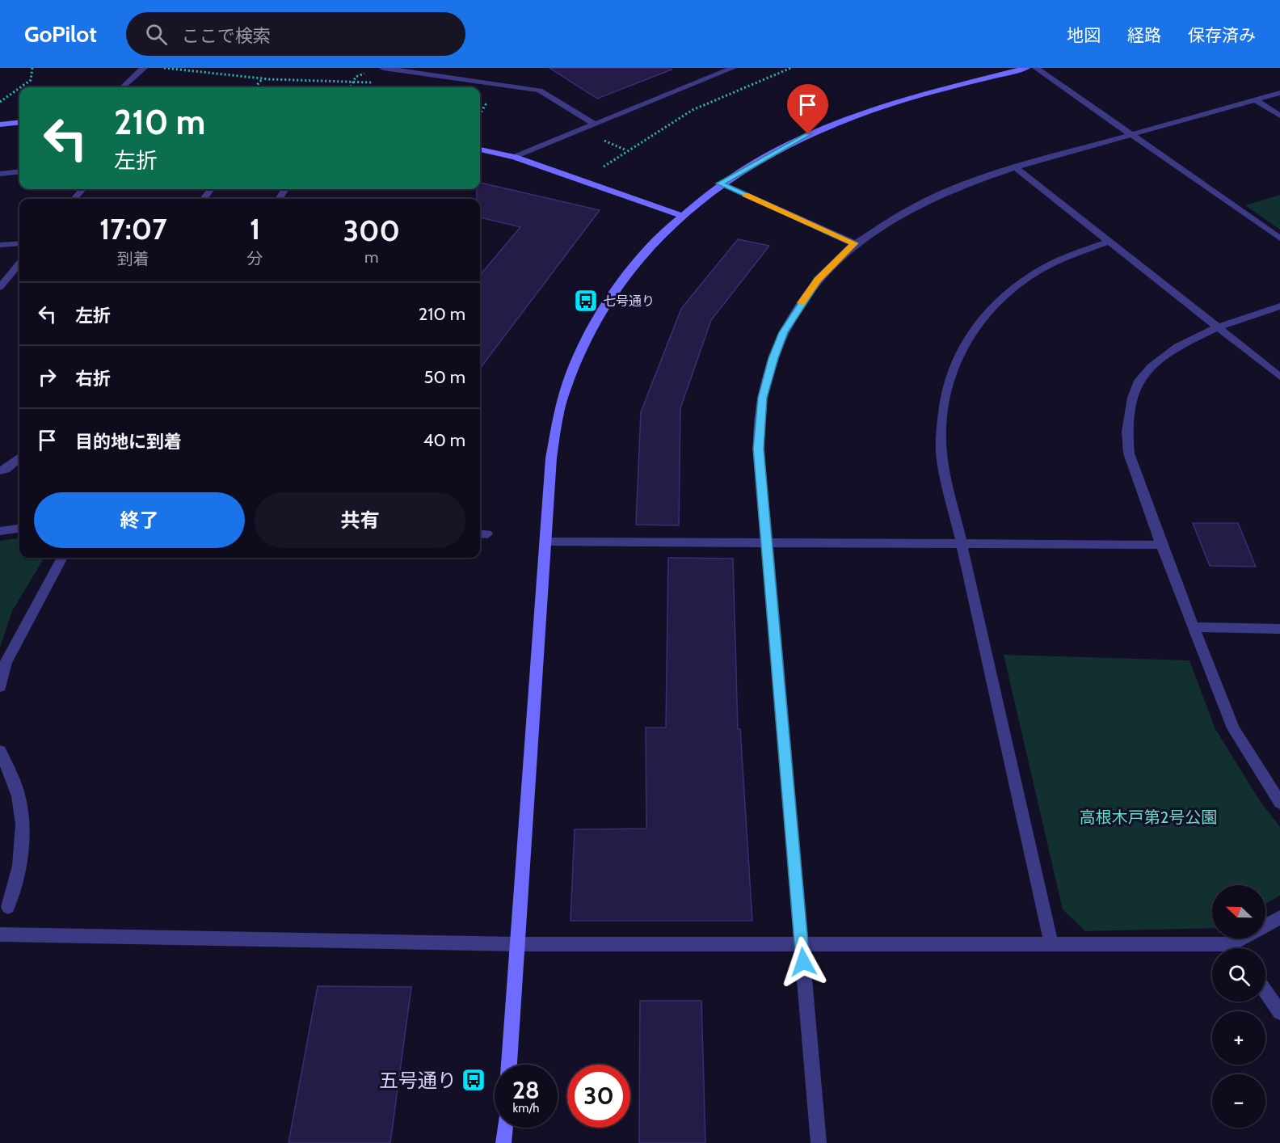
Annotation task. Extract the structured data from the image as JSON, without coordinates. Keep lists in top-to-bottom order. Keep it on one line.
{"parks":["高根木戸第2号公園"],"places":{"bus stop":["七号通り","五号通り"]},"north":"left","page":{"header":"GoPilot","search":"ここで検索","nav":["地図","経路","保存済み"],"turn":["210 m","左折"],"eta":["17:07","到着","1","分","300","m"],"list":[{"name":"左折","value":"210 m"},{"name":"右折","value":"50 m"},{"name":"目的地に到着","value":"40 m"}],"buttons":["終了","共有"],"map_buttons":["+","−"],"speed":"28 km/h","limit":"30"}}
